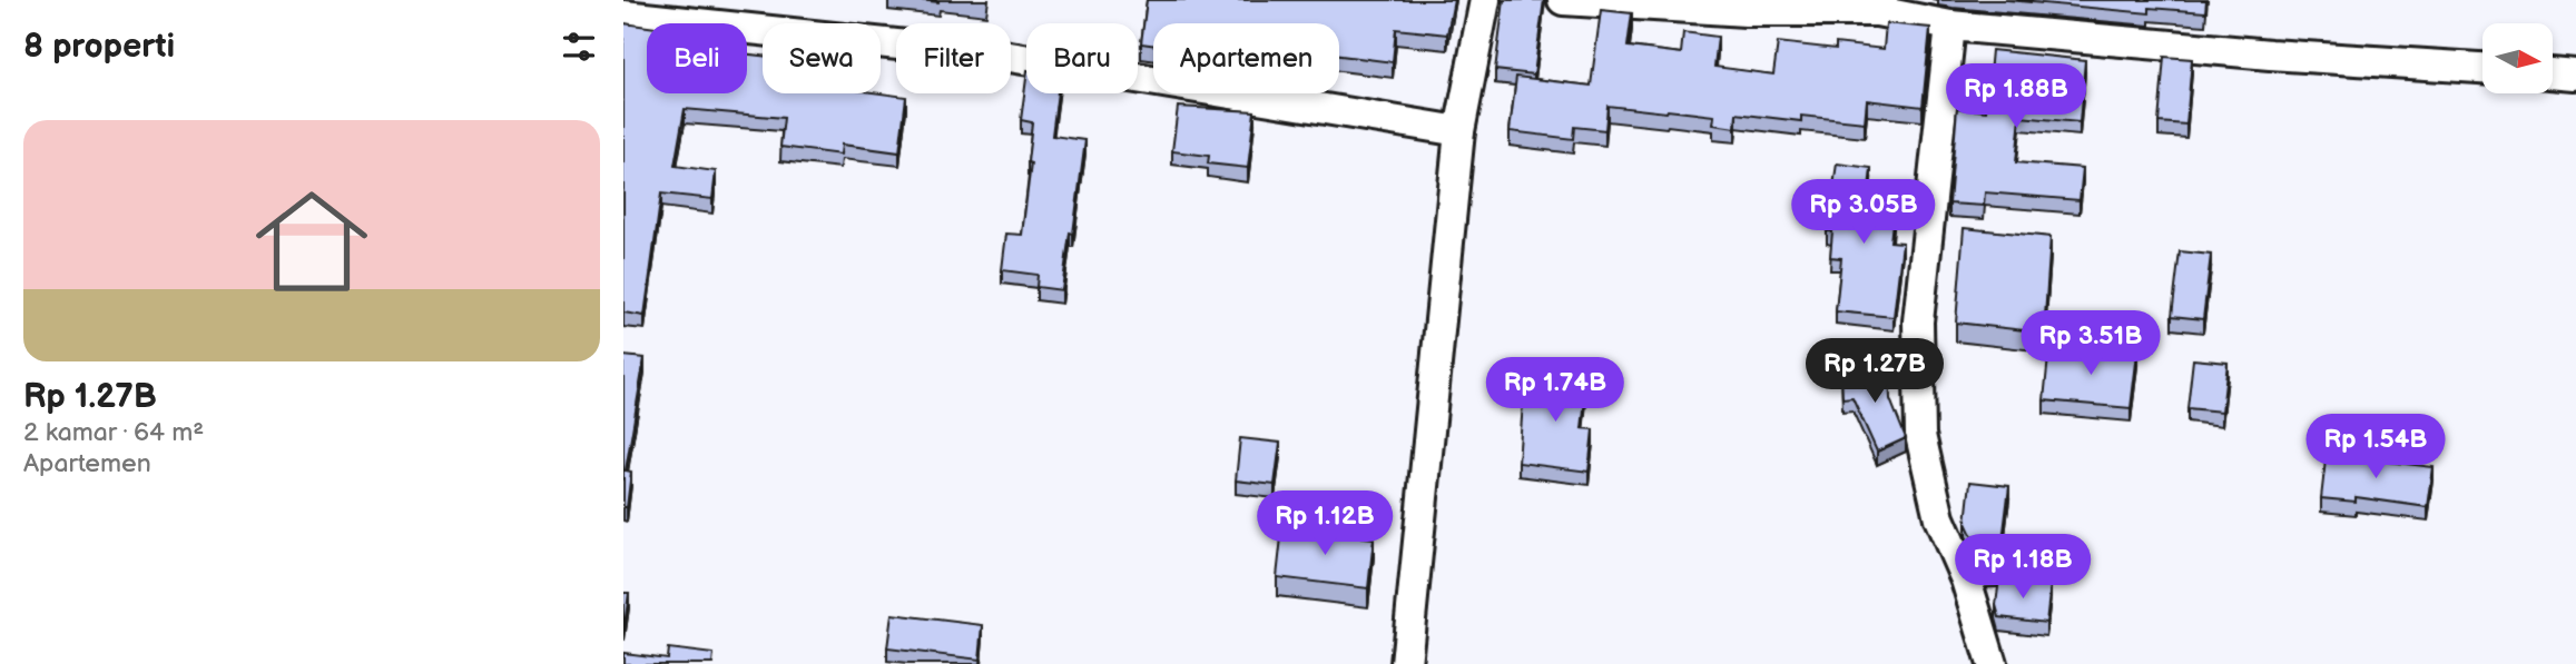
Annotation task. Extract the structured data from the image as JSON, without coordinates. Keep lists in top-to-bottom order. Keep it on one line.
{"north":"right","page":{"heading":"8 properti","chip":["Beli","Sewa","Filter","Baru","Apartemen"],"price":["Rp 1.88B","Rp 3.05B","Rp 3.51B","Rp 1.27B","Rp 1.74B","Rp 1.54B","Rp 1.12B","Rp 1.18B"],"list":[{"name":"Rp 1.27B","note":"2 kamar · 64 m² · Apartemen"}]}}
